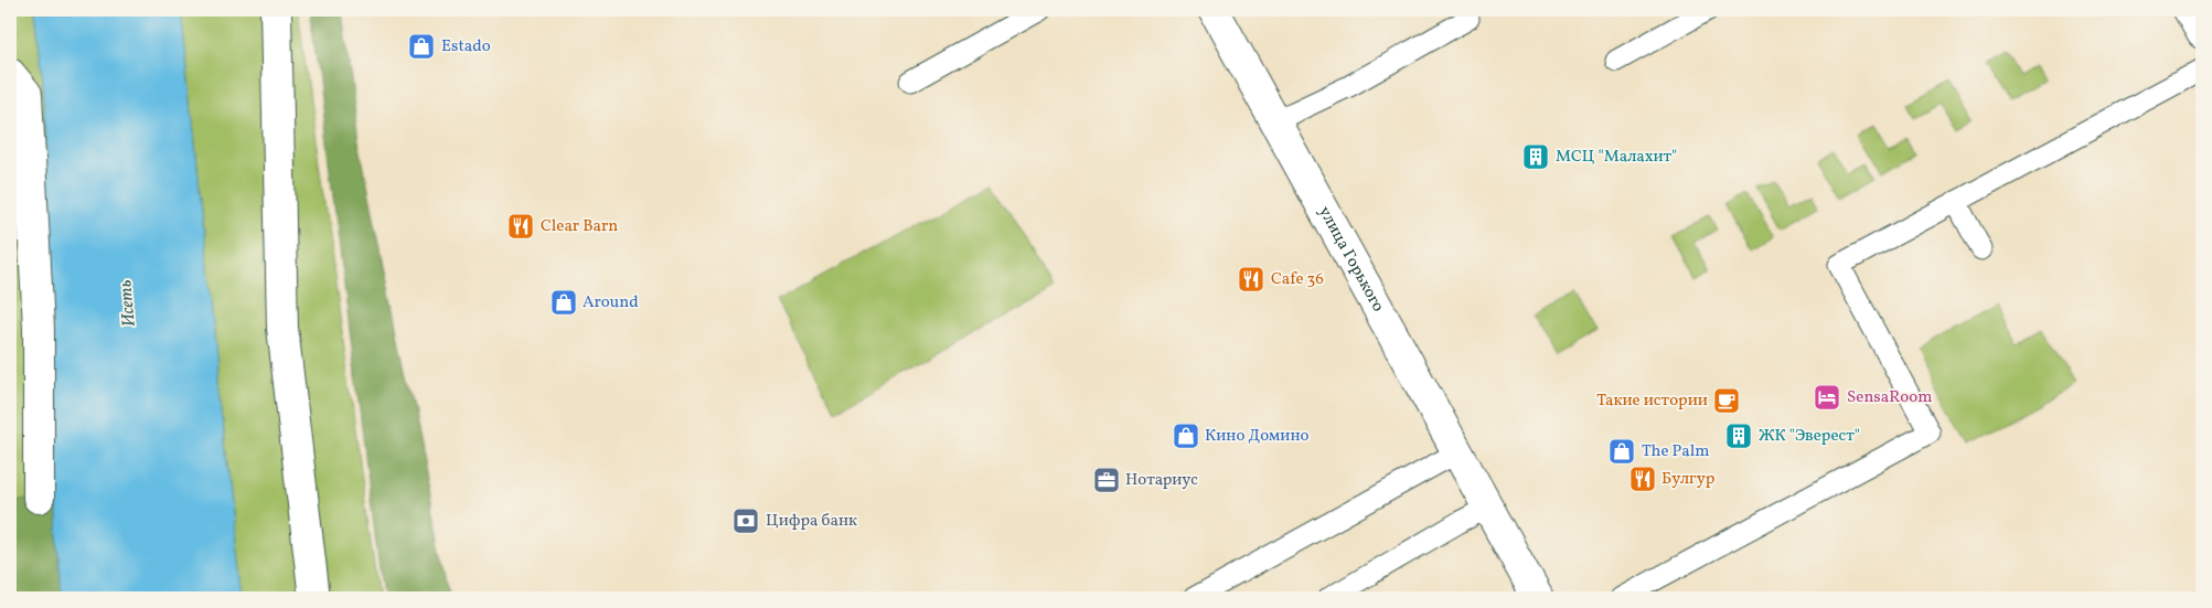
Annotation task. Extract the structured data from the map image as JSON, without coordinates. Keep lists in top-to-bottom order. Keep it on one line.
{"streets":{"street":["улица Горького"]},"water":["Исеть"],"places":{"shop":["Estado","Around","Кино Домино","The Palm"],"building":["МСЦ \"Малахит\"","ЖК \"Эверест\""],"restaurant":["Clear Barn","Cafe 36","Булгур"],"hotel":["SensaRoom"],"cafe":["Такие истории"],"office":["Нотариус"],"bank":["Цифра банк"]}}
